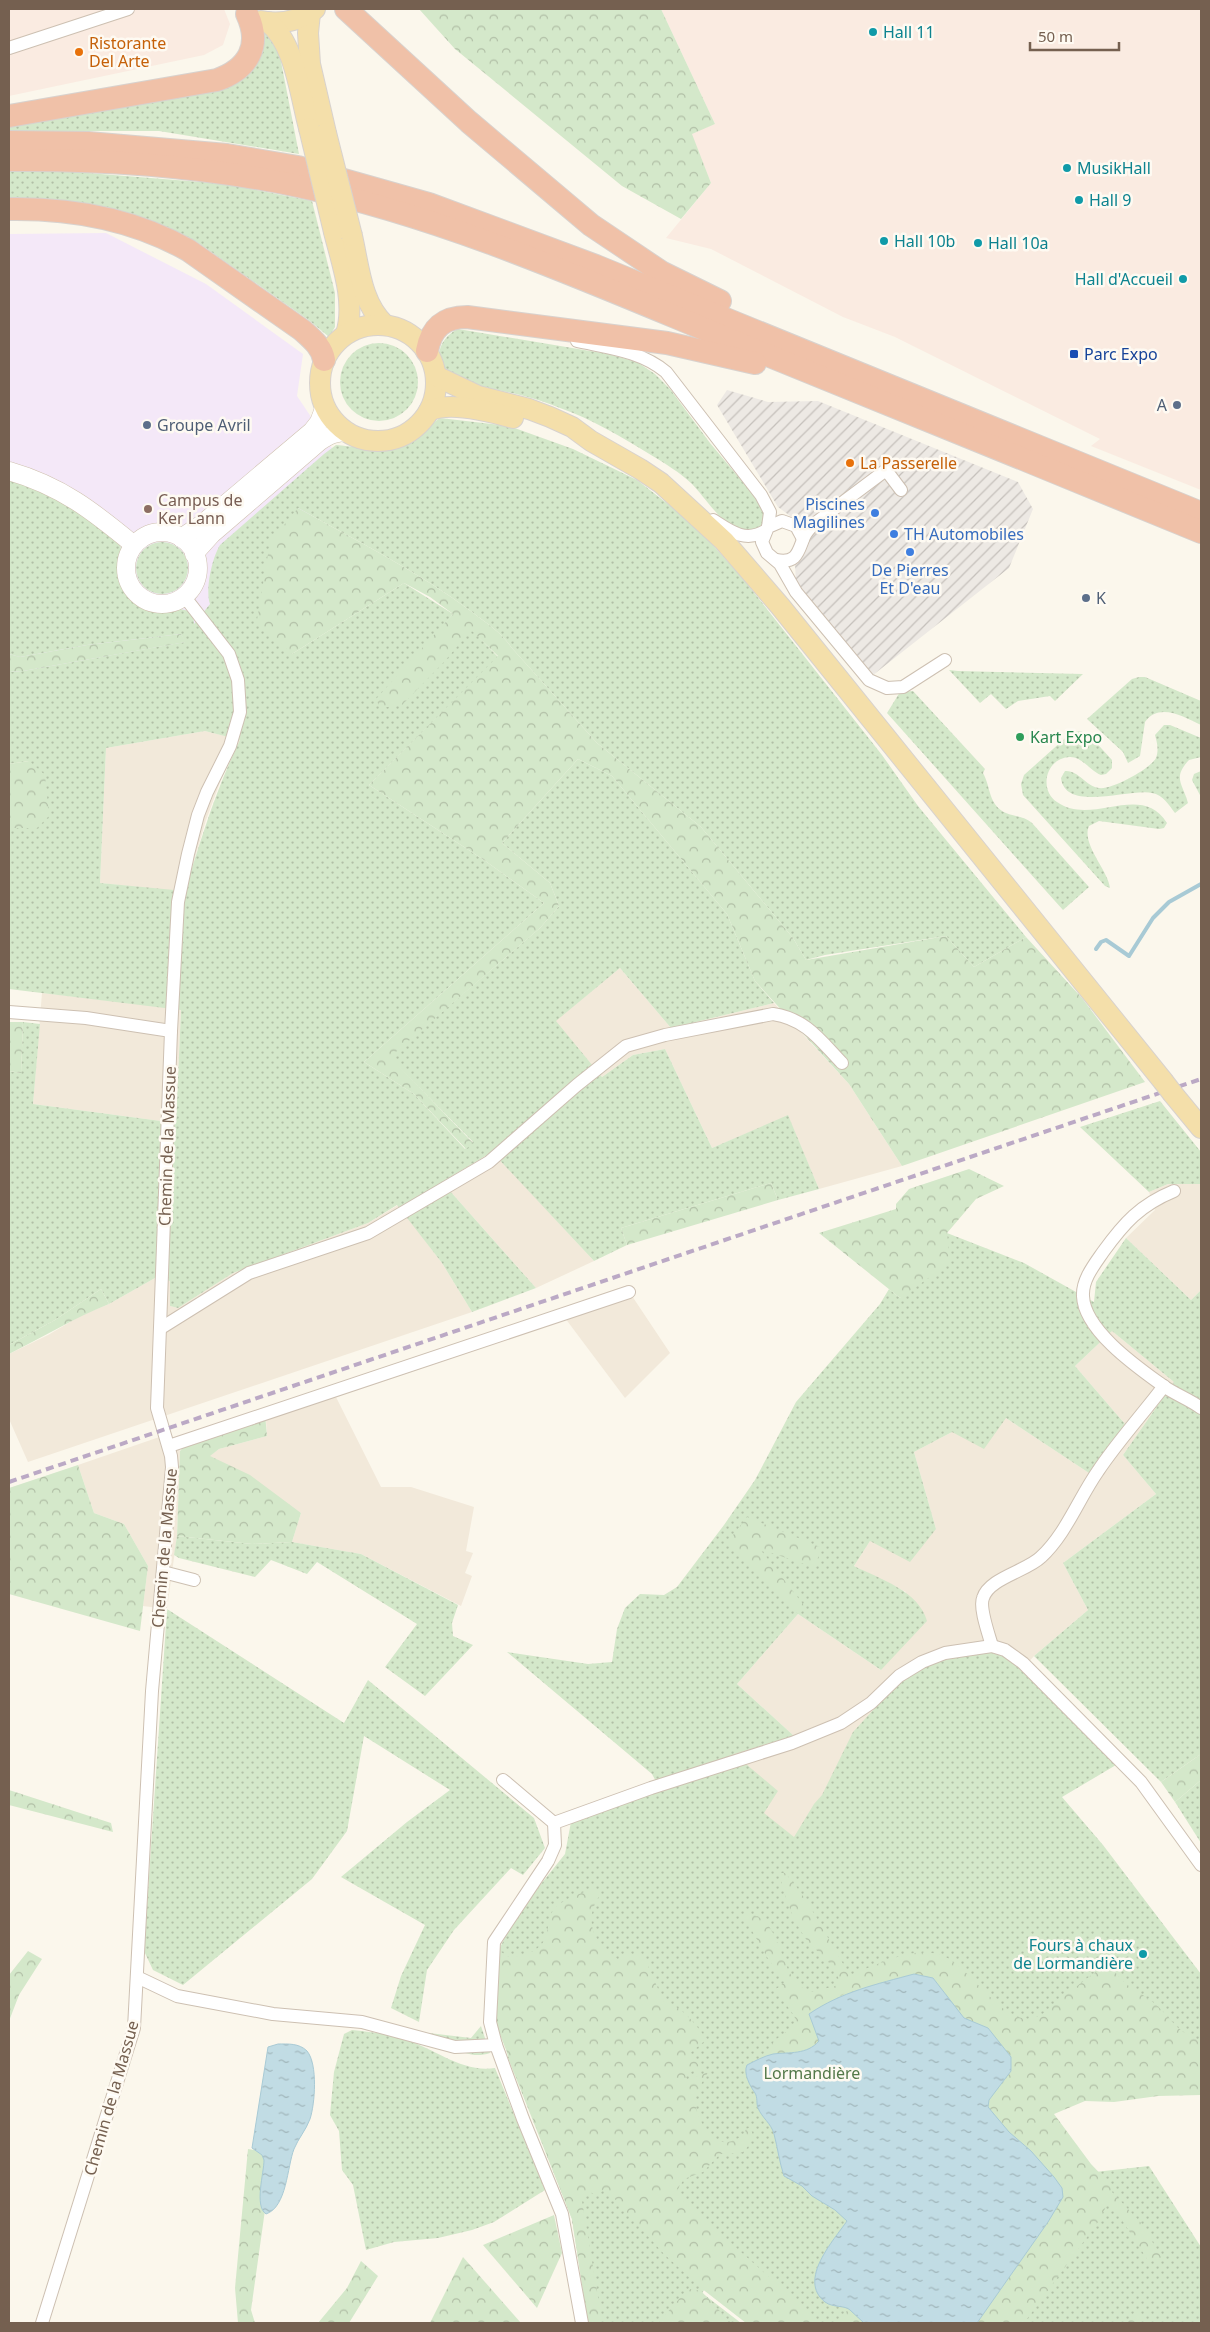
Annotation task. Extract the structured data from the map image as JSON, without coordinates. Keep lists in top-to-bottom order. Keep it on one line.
{"streets":{"street":["Chemin de la Massue"]},"parks":["Lormandière"],"places":{"other":["Hall 11","Ristorante Del Arte","MusikHall","Hall 9","Hall 10b","Hall 10a","Hall d'Accueil","A","Groupe Avril","La Passerelle","Campus de Ker Lann","Piscines Magilines","TH Automobiles","De Pierres Et D'eau","K","Kart Expo","Fours à chaux de Lormandière"],"transit":["Parc Expo"]},"scale_bar":"50 m"}
